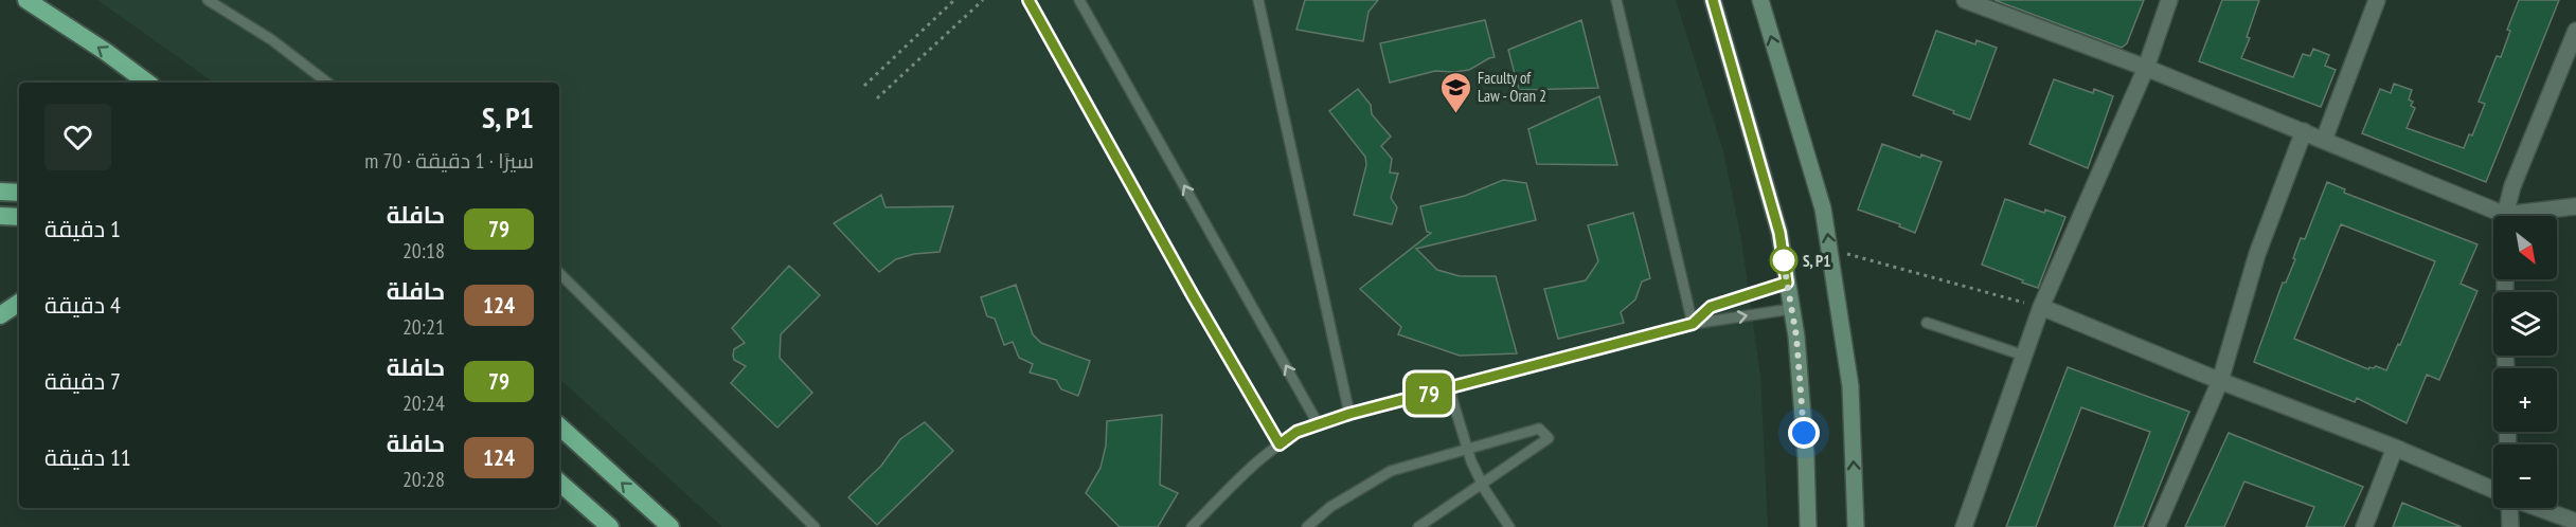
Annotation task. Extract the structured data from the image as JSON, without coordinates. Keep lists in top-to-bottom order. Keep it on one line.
{"places":{"school or university":["Faculty of Law - Oran 2"],"other":["S, P1"]},"lines":["bus line 79"],"north":"bottom right","page":{"on_map":"79","heading":["S, P1","سيرًا · 1 دقيقة · 70 m"],"list":[{"mark":"79","name":"حافلة","note":"20:18","value":"1 دقيقة"},{"mark":"124","name":"حافلة","note":"20:21","value":"4 دقيقة"},{"mark":"79","name":"حافلة","note":"20:24","value":"7 دقيقة"},{"mark":"124","name":"حافلة","note":"20:28","value":"11 دقيقة"}],"map_buttons":["+","−"]}}
